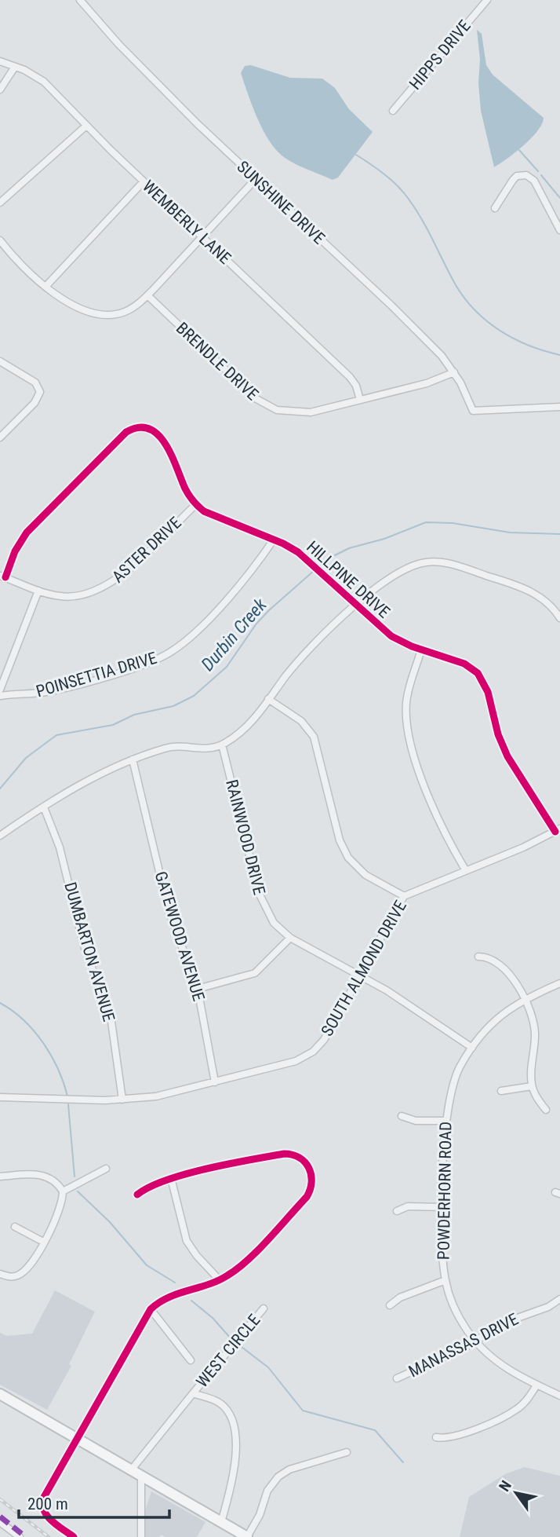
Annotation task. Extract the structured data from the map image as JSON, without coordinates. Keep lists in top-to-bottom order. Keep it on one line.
{"streets":{"street":["HIPPS DRIVE","SUNSHINE DRIVE","WEMBERLY LANE","BRENDLE DRIVE","ASTER DRIVE","HILLPINE DRIVE","POINSETTIA DRIVE","RAINWOOD DRIVE","GATEWOOD AVENUE","DUMBARTON AVENUE","SOUTH ALMOND DRIVE","POWDERHORN ROAD","MANASSAS DRIVE","WEST CIRCLE"]},"crossings":[["SUNSHINE DRIVE","BRENDLE DRIVE"],["WEMBERLY LANE","BRENDLE DRIVE"],["ASTER DRIVE","HILLPINE DRIVE"],["HILLPINE DRIVE","POINSETTIA DRIVE"],["HILLPINE DRIVE","SOUTH ALMOND DRIVE"],["RAINWOOD DRIVE","SOUTH ALMOND DRIVE"],["RAINWOOD DRIVE","POWDERHORN ROAD"],["GATEWOOD AVENUE","SOUTH ALMOND DRIVE"],["DUMBARTON AVENUE","SOUTH ALMOND DRIVE"],["POWDERHORN ROAD","MANASSAS DRIVE"]],"water":["Durbin Creek"],"scale_bar":"200 m","north":"top left"}
